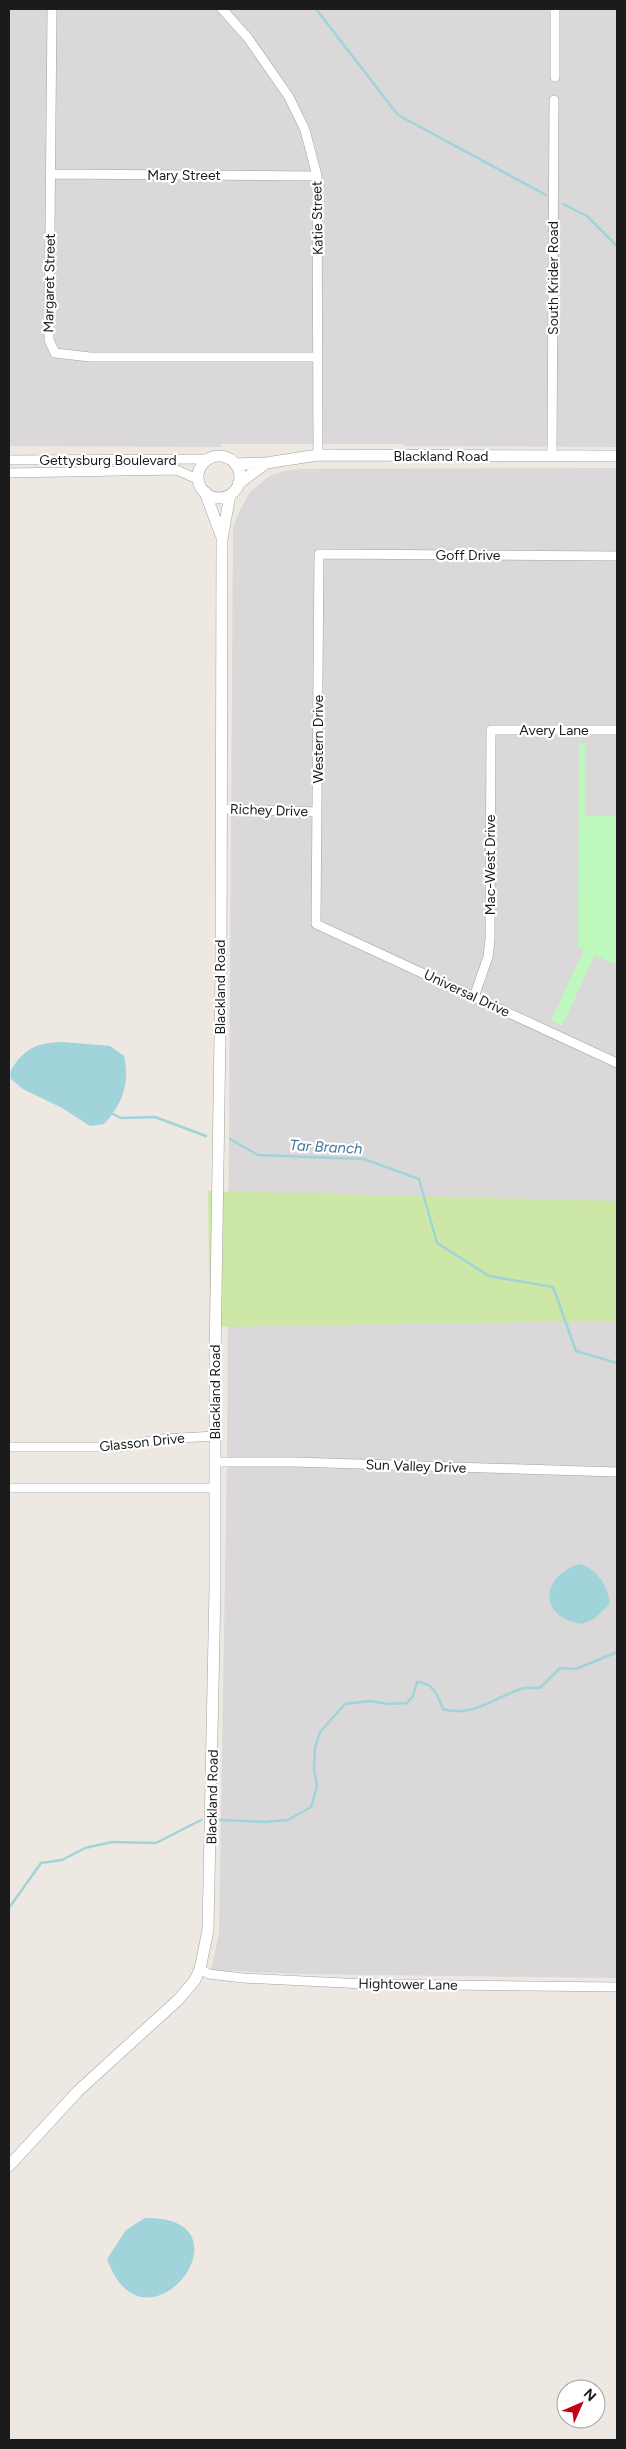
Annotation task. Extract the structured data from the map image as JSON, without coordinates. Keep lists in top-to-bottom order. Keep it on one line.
{"streets":{"street":["Mary Street","Katie Street","South Krider Road","Margaret Street","Blackland Road","Gettysburg Boulevard","Goff Drive","Avery Lane","Western Drive","Richey Drive","Mac-West Drive","Universal Drive","Glasson Drive","Sun Valley Drive","Hightower Lane"]},"crossings":[["Mary Street","Katie Street"],["Mary Street","Margaret Street"],["Katie Street","Margaret Street"],["Katie Street","Blackland Road"],["South Krider Road","Blackland Road"],["Blackland Road","Gettysburg Boulevard"],["Blackland Road","Richey Drive"],["Blackland Road","Glasson Drive"],["Blackland Road","Sun Valley Drive"],["Blackland Road","Hightower Lane"],["Goff Drive","Western Drive"],["Avery Lane","Mac-West Drive"],["Western Drive","Richey Drive"],["Western Drive","Universal Drive"],["Mac-West Drive","Universal Drive"]],"water":["Tar Branch"],"north":"top right"}
